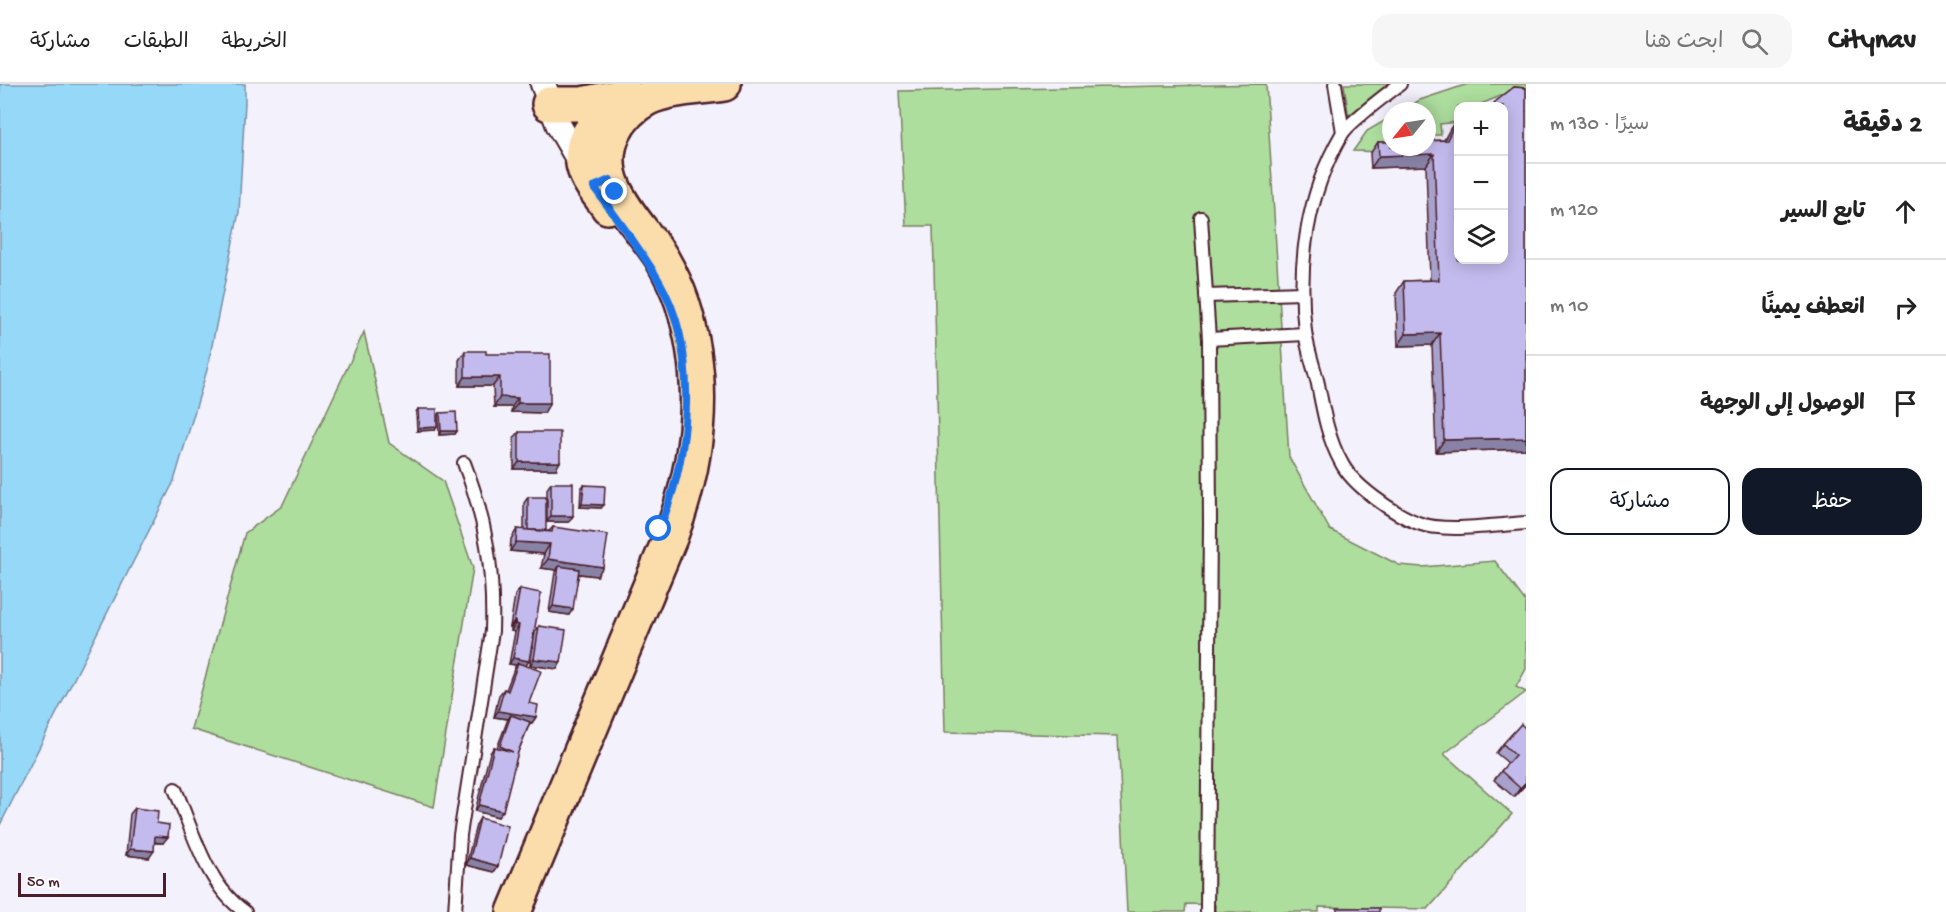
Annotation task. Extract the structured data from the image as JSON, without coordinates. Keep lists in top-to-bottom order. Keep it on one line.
{"scale_bar":"50 m","north":"bottom left","page":{"header":"Citynav","search":"ابحث هنا","nav":["الخريطة","الطبقات","مشاركة"],"heading":["2 دقيقة","سيرًا · 130 m"],"map_buttons":["+","−"],"list":[["تابع السير","120 m"],["انعطف يمينًا","10 m"],"الوصول إلى الوجهة"],"buttons":["حفظ","مشاركة"],"scale":"50 m"}}
